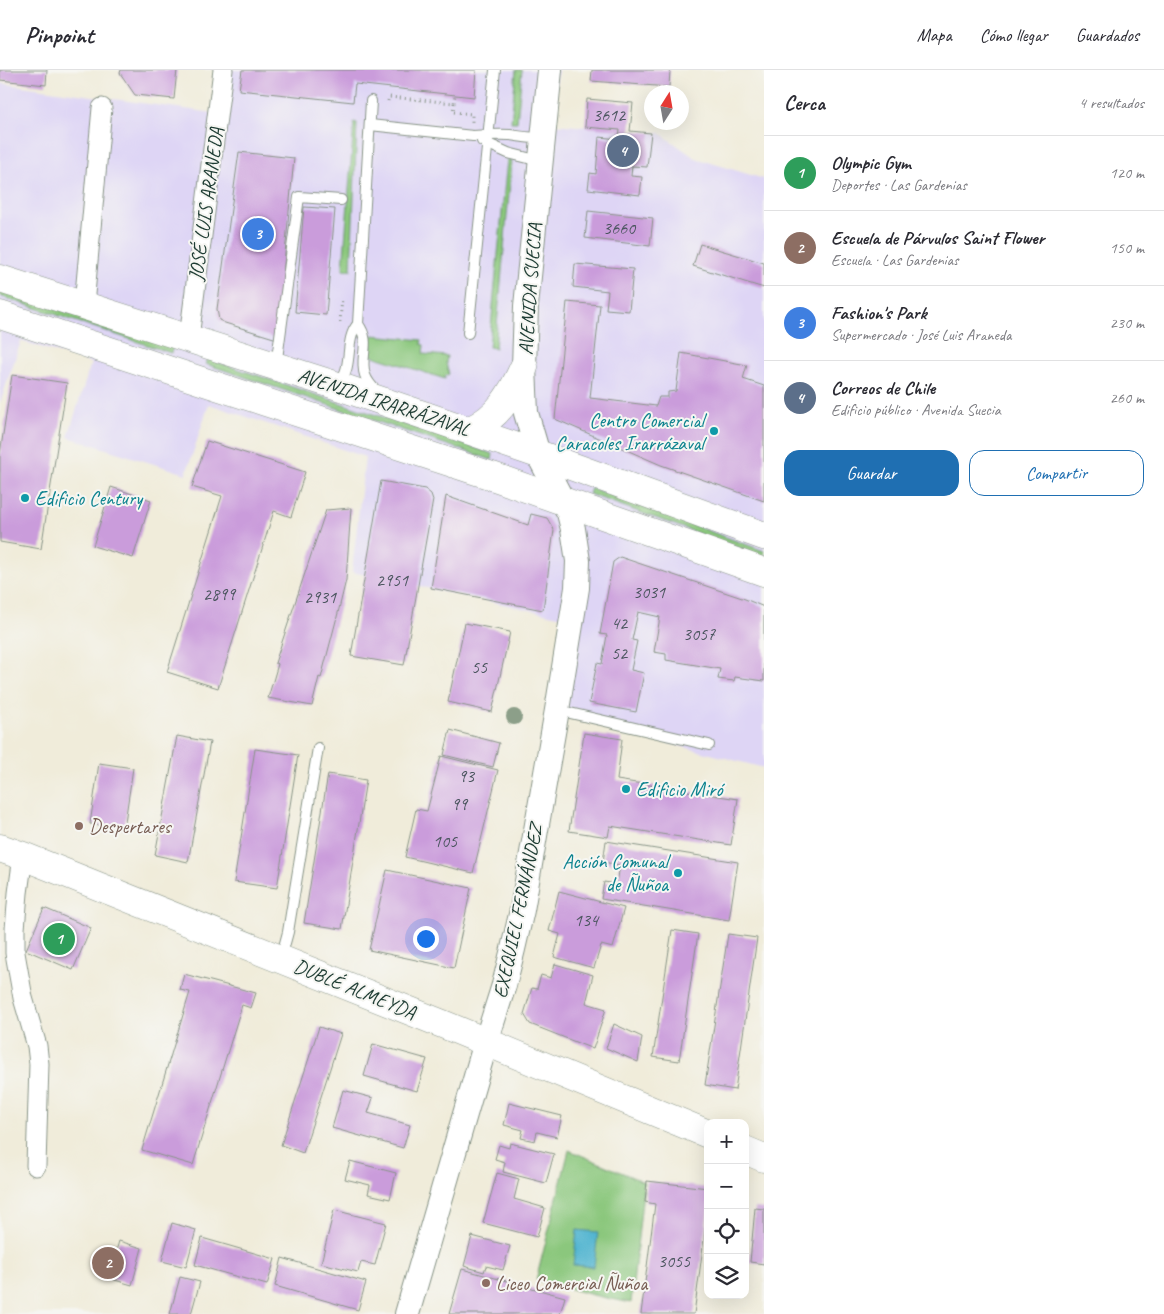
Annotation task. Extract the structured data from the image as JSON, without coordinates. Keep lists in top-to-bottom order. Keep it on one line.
{"streets":{"main road":["AVENIDA IRARRÁZAVAL","DUBLÉ ALMEYDA"],"street":["JOSÉ LUIS ARANEDA","AVENIDA SUECIA","EXEQUIEL FERNÁNDEZ"]},"crossings":[["JOSÉ LUIS ARANEDA","AVENIDA IRARRÁZAVAL"],["AVENIDA SUECIA","AVENIDA IRARRÁZAVAL"],["AVENIDA SUECIA","EXEQUIEL FERNÁNDEZ"],["AVENIDA IRARRÁZAVAL","EXEQUIEL FERNÁNDEZ"],["EXEQUIEL FERNÁNDEZ","DUBLÉ ALMEYDA"]],"places":["Centro Comercial Caracoles Irarrázaval","Edificio Century","Edificio Miró","Despertares","Acción Comunal de Ñuñoa","Liceo Comercial Ñuñoa"],"house_numbers":["3612","3660","2951","3031","2899","2931","42","3057","52","55","93","99","105","134","3055"],"north":"top","page":{"header":"Pinpoint","nav":["Mapa","Cómo llegar","Guardados"],"heading":["Cerca","4 resultados"],"pins":["4","3","1","2"],"list":[{"mark":"1","name":"Olympic Gym","note":"Deportes · Las Gardenias","value":"120 m"},{"mark":"2","name":"Escuela de Párvulos Saint Flower","note":"Escuela · Las Gardenias","value":"150 m"},{"mark":"3","name":"Fashion's Park","note":"Supermercado · José Luis Araneda","value":"230 m"},{"mark":"4","name":"Correos de Chile","note":"Edificio público · Avenida Suecia","value":"260 m"}],"buttons":["Guardar","Compartir"],"map_buttons":["+","−"]}}
